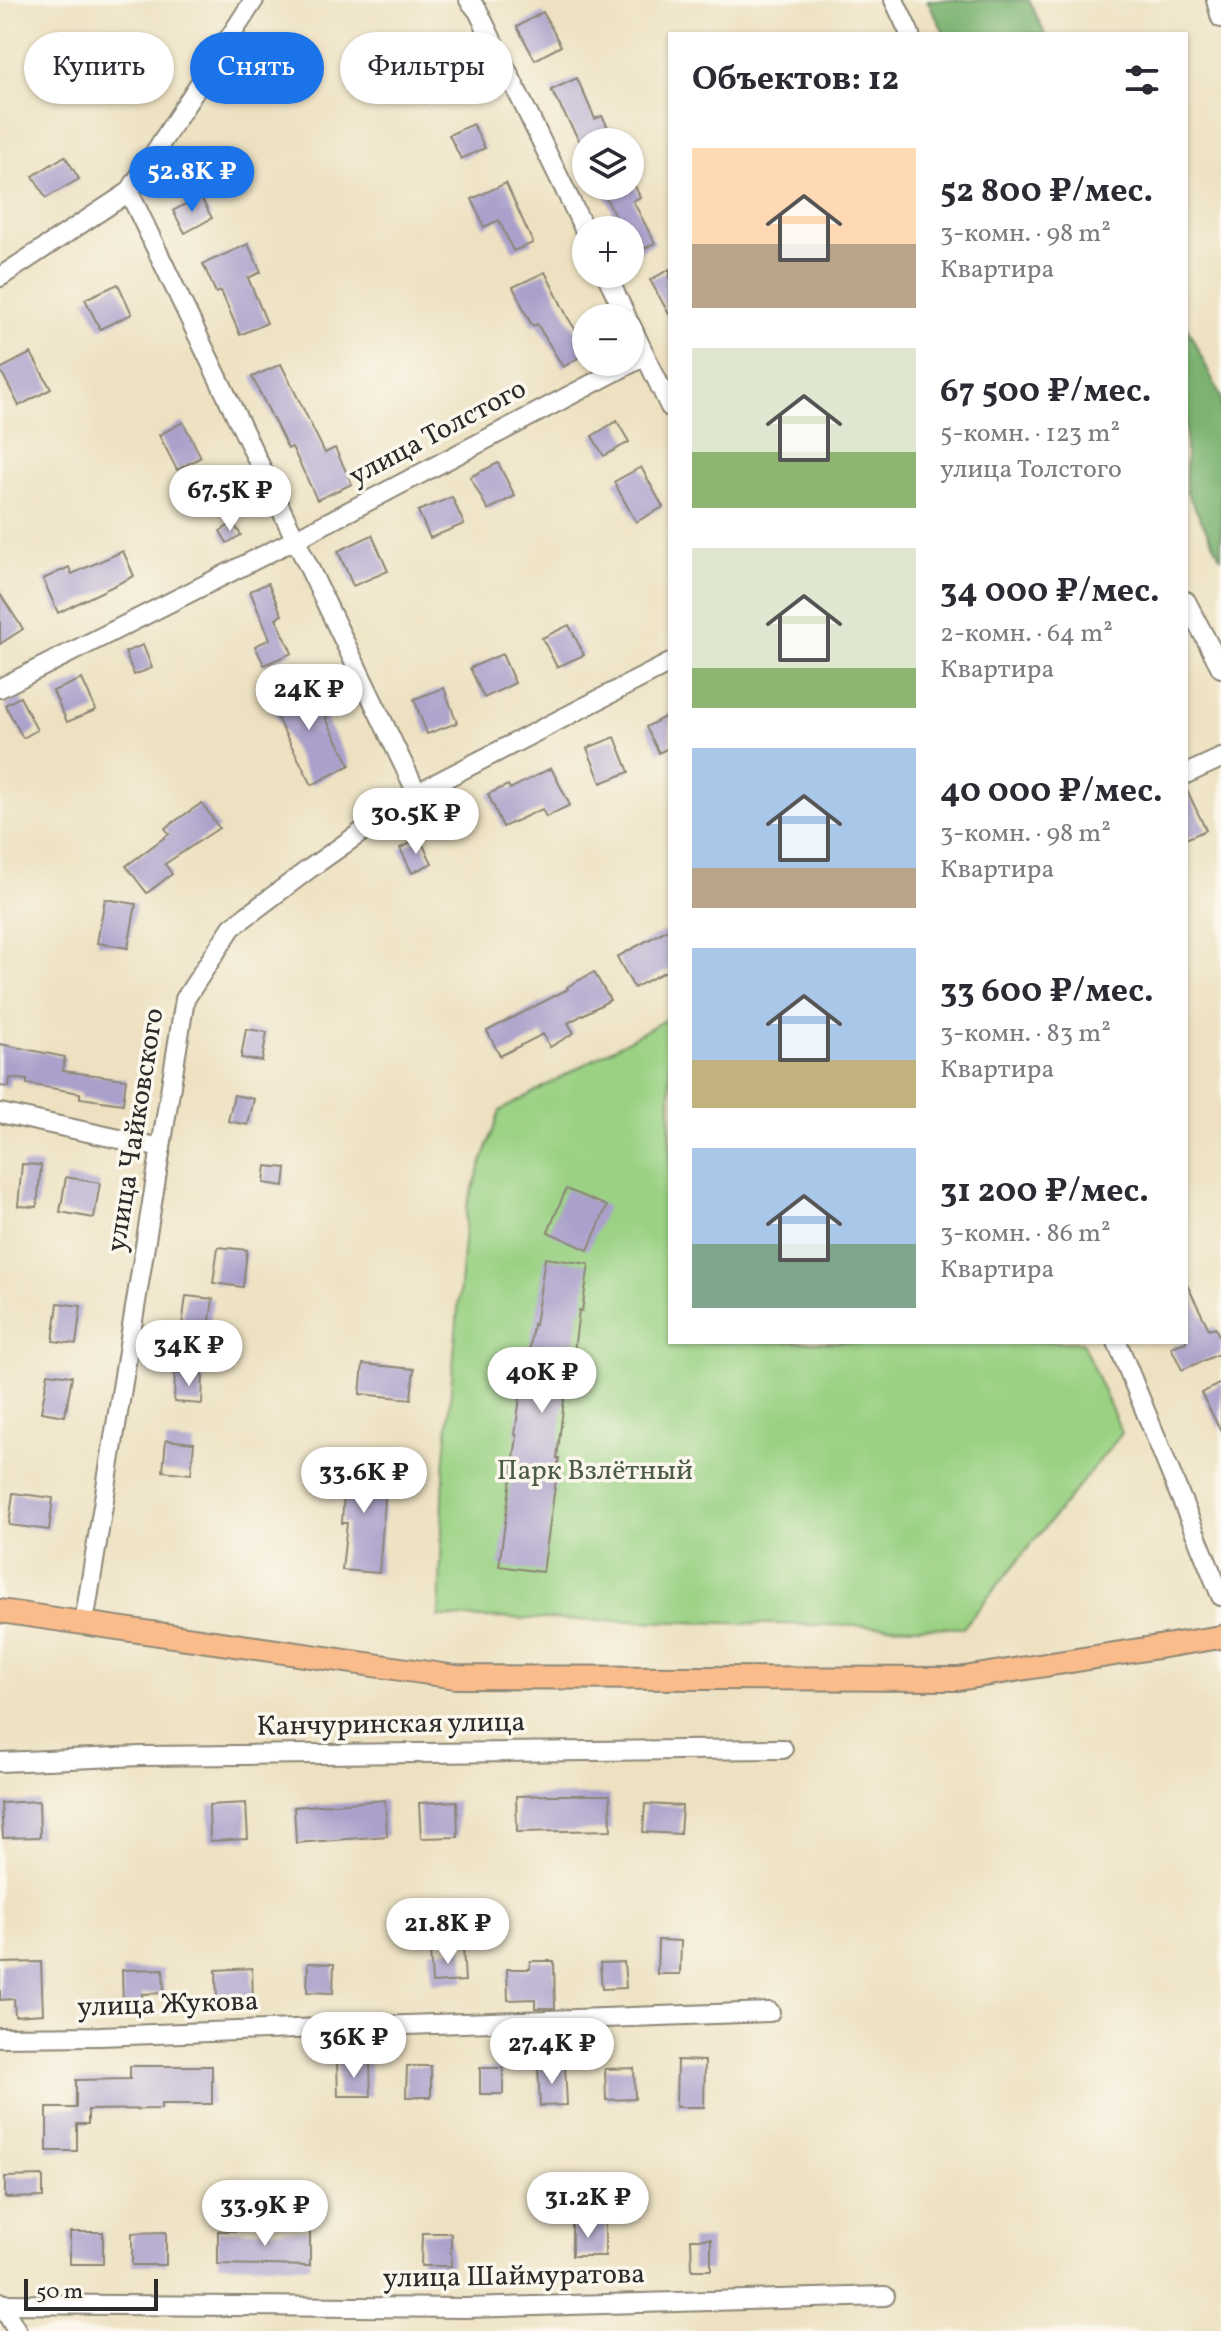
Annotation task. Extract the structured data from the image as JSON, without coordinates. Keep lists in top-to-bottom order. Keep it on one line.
{"streets":{"street":["улица Толстого","улица Чайковского","Канчуринская улица","улица Жукова","улица Шаймуратова"]},"parks":["Парк Взлётный"],"scale_bar":"50 m","page":{"chip":["Купить","Снять","Фильтры"],"heading":"Объектов: 12","map_buttons":["+","−"],"list":[{"name":"52 800 ₽/мес.","note":"3-комн. · 98 m² · Квартира"},{"name":"67 500 ₽/мес.","note":"5-комн. · 123 m² · улица Толстого"},{"name":"34 000 ₽/мес.","note":"2-комн. · 64 m² · Квартира"},{"name":"40 000 ₽/мес.","note":"3-комн. · 98 m² · Квартира"},{"name":"33 600 ₽/мес.","note":"3-комн. · 83 m² · Квартира"},{"name":"31 200 ₽/мес.","note":"3-комн. · 86 m² · Квартира"}],"price":["52.8K ₽","67.5K ₽","24K ₽","30.5K ₽","34K ₽","40K ₽","33.6K ₽","21.8K ₽","36K ₽","27.4K ₽","31.2K ₽","33.9K ₽"],"scale":"50 m"}}
